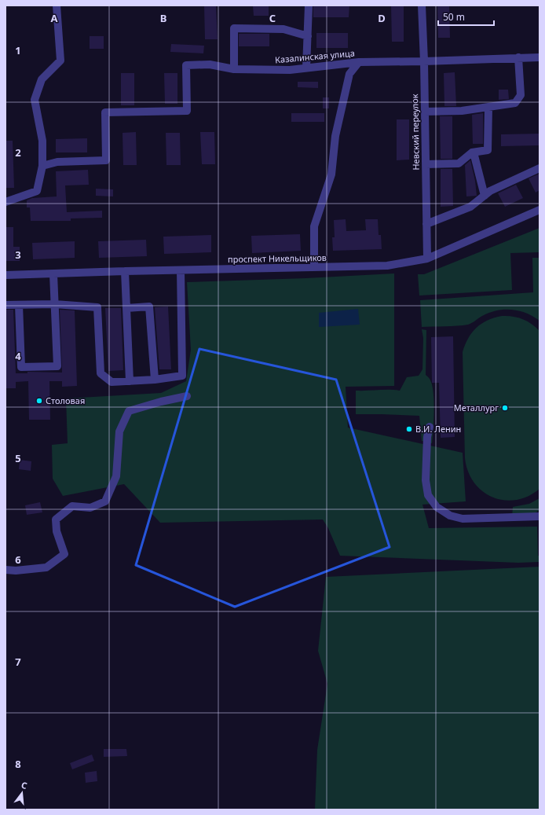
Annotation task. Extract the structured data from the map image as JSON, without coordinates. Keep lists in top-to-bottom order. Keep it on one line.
{"streets":{"street":["Казалинская улица","Невский переулок","проспект Никельщиков"]},"crossings":[["Казалинская улица","Невский переулок"],["Невский переулок","проспект Никельщиков"]],"places":["Столовая","Металлург","В.И. Ленин"],"scale_bar":"50 m","north":"top","grid":{"columns":["A","B","C","D"],"rows":["1","2","3","4","5","6","7","8"]}}
